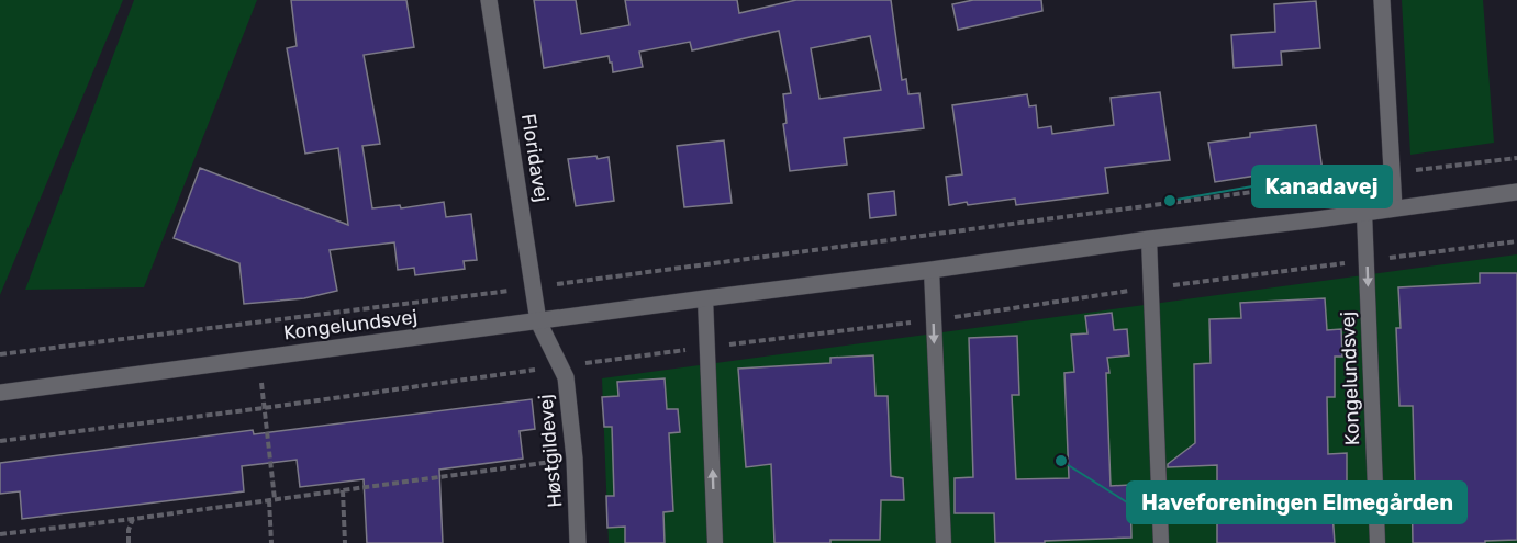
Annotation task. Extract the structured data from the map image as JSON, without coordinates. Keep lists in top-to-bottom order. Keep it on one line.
{"streets":{"street":["Floridavej","Kongelundsvej","Høstgildevej"]},"crossings":[["Floridavej","Kongelundsvej"],["Floridavej","Høstgildevej"],["Kongelundsvej","Høstgildevej"]],"places":["Kanadavej","Haveforeningen Elmegården"]}
